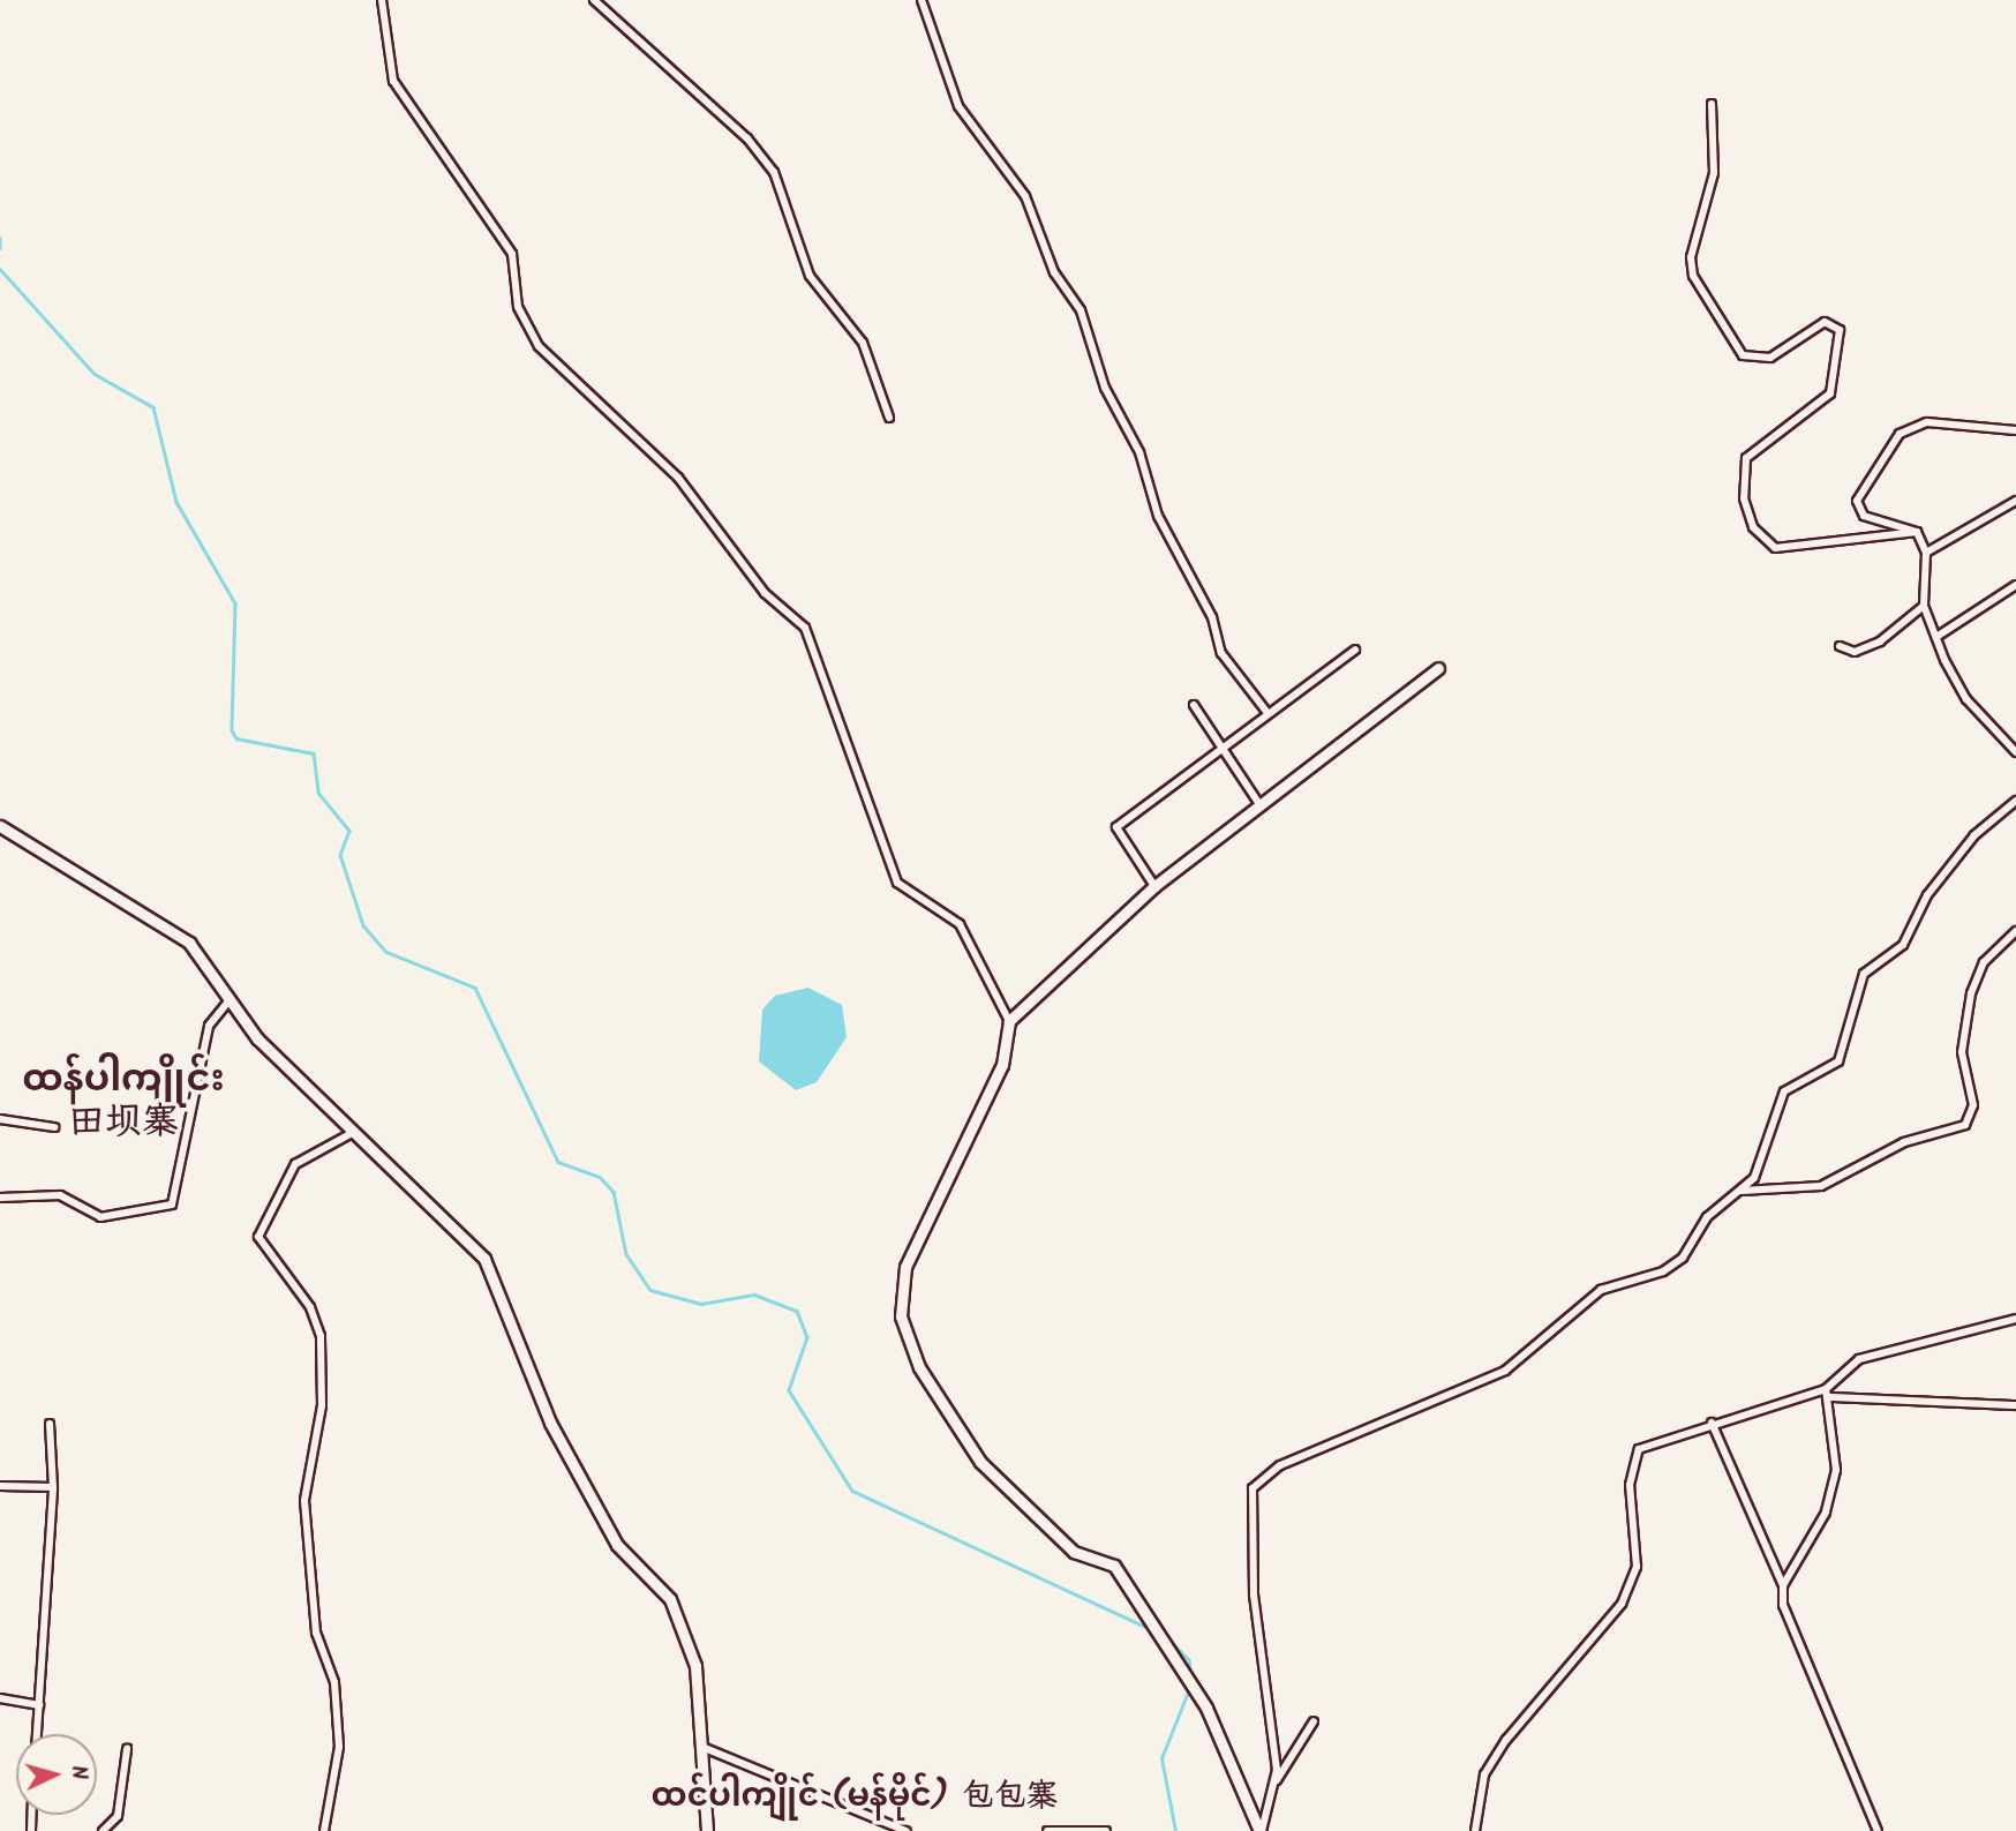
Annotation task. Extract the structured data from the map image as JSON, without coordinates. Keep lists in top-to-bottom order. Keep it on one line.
{"districts":["ထန်ပါကျိုင်း 田坝寨","ထင်ပါကျိုင် (မန်မိုင်) 包包寨"],"north":"right"}
